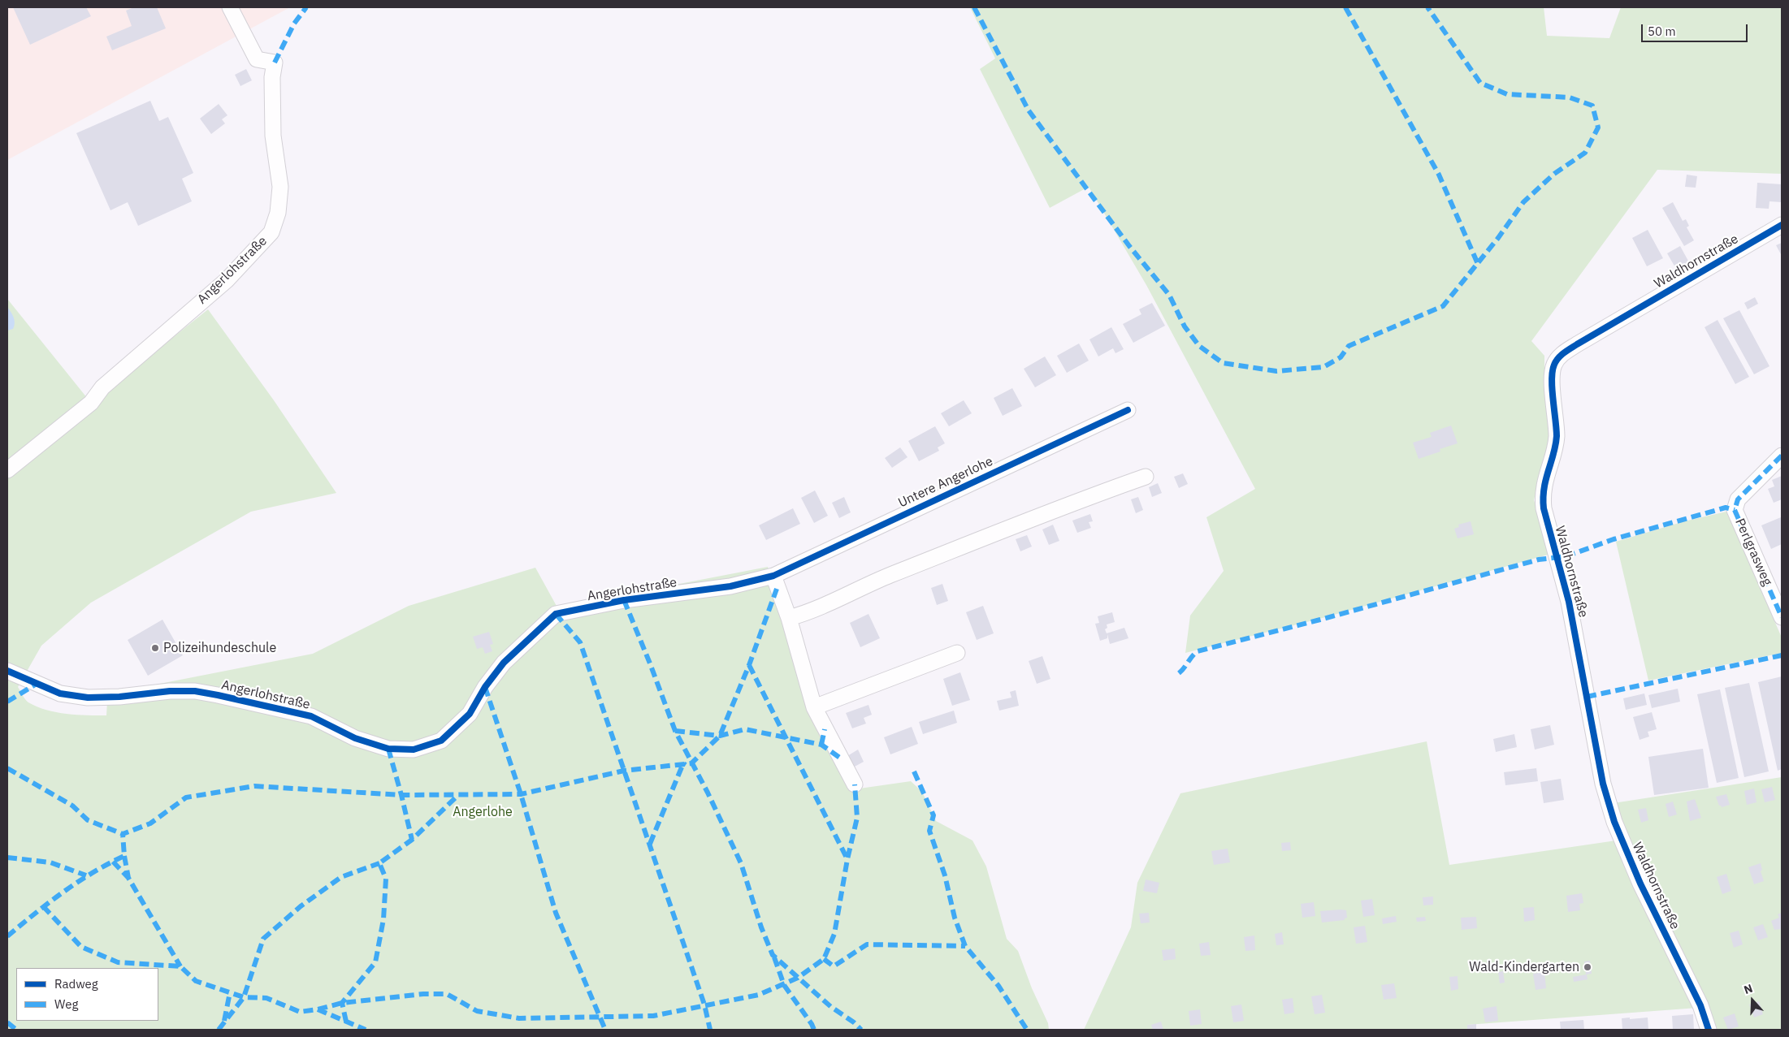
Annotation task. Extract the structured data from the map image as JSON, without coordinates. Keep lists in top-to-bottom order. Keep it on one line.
{"streets":{"street":["Waldhornstraße","Angerlohstraße","Untere Angerlohe","Perlgrasweg"]},"crossings":[["Angerlohstraße","Untere Angerlohe"]],"parks":["Angerlohe"],"places":["Polizeihundeschule","Wald-Kindergarten"],"legend":["Radweg","Weg"],"scale_bar":"50 m","north":"top"}
